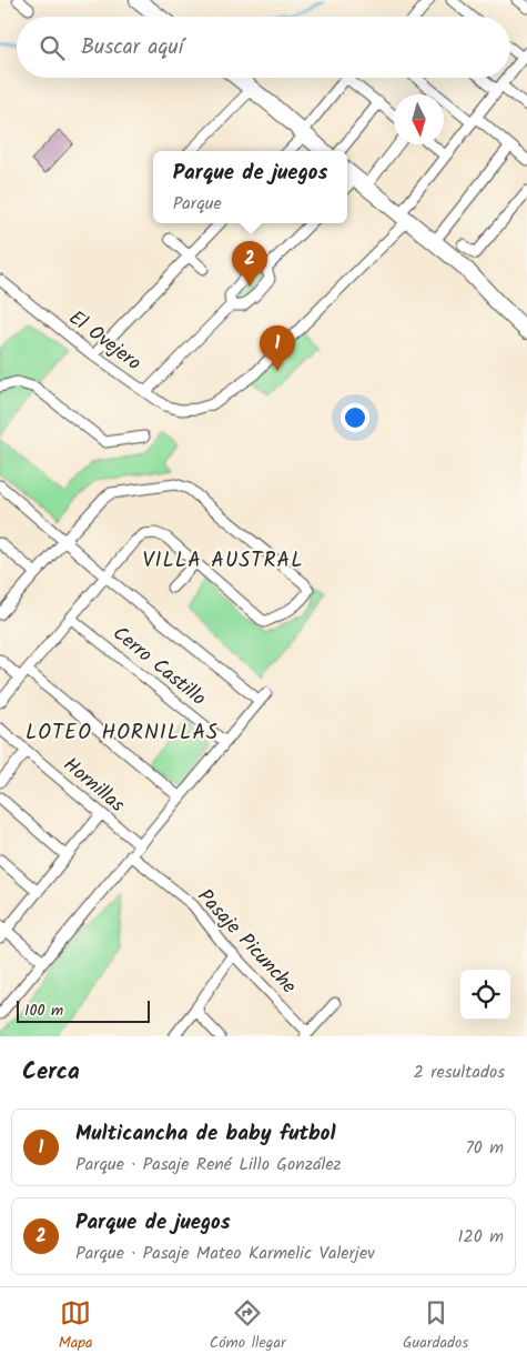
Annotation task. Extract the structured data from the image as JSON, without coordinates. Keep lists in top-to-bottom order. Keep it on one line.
{"streets":{"street":["El Ovejero","Cerro Castillo","Hornillas","Pasaje Picunche"]},"districts":["VILLA AUSTRAL","LOTEO HORNILLAS"],"scale_bar":"100 m","north":"bottom","page":{"search":"Buscar aquí","popup":["Parque de juegos","Parque"],"pins":["2","1"],"scale":"100 m","heading":["Cerca","2 resultados"],"list":[{"mark":"1","name":"Multicancha de baby futbol","note":"Parque · Pasaje René Lillo González","value":"70 m"},{"mark":"2","name":"Parque de juegos","note":"Parque · Pasaje Mateo Karmelic Valerjev","value":"120 m"}],"nav":["Mapa","Cómo llegar","Guardados"]}}
